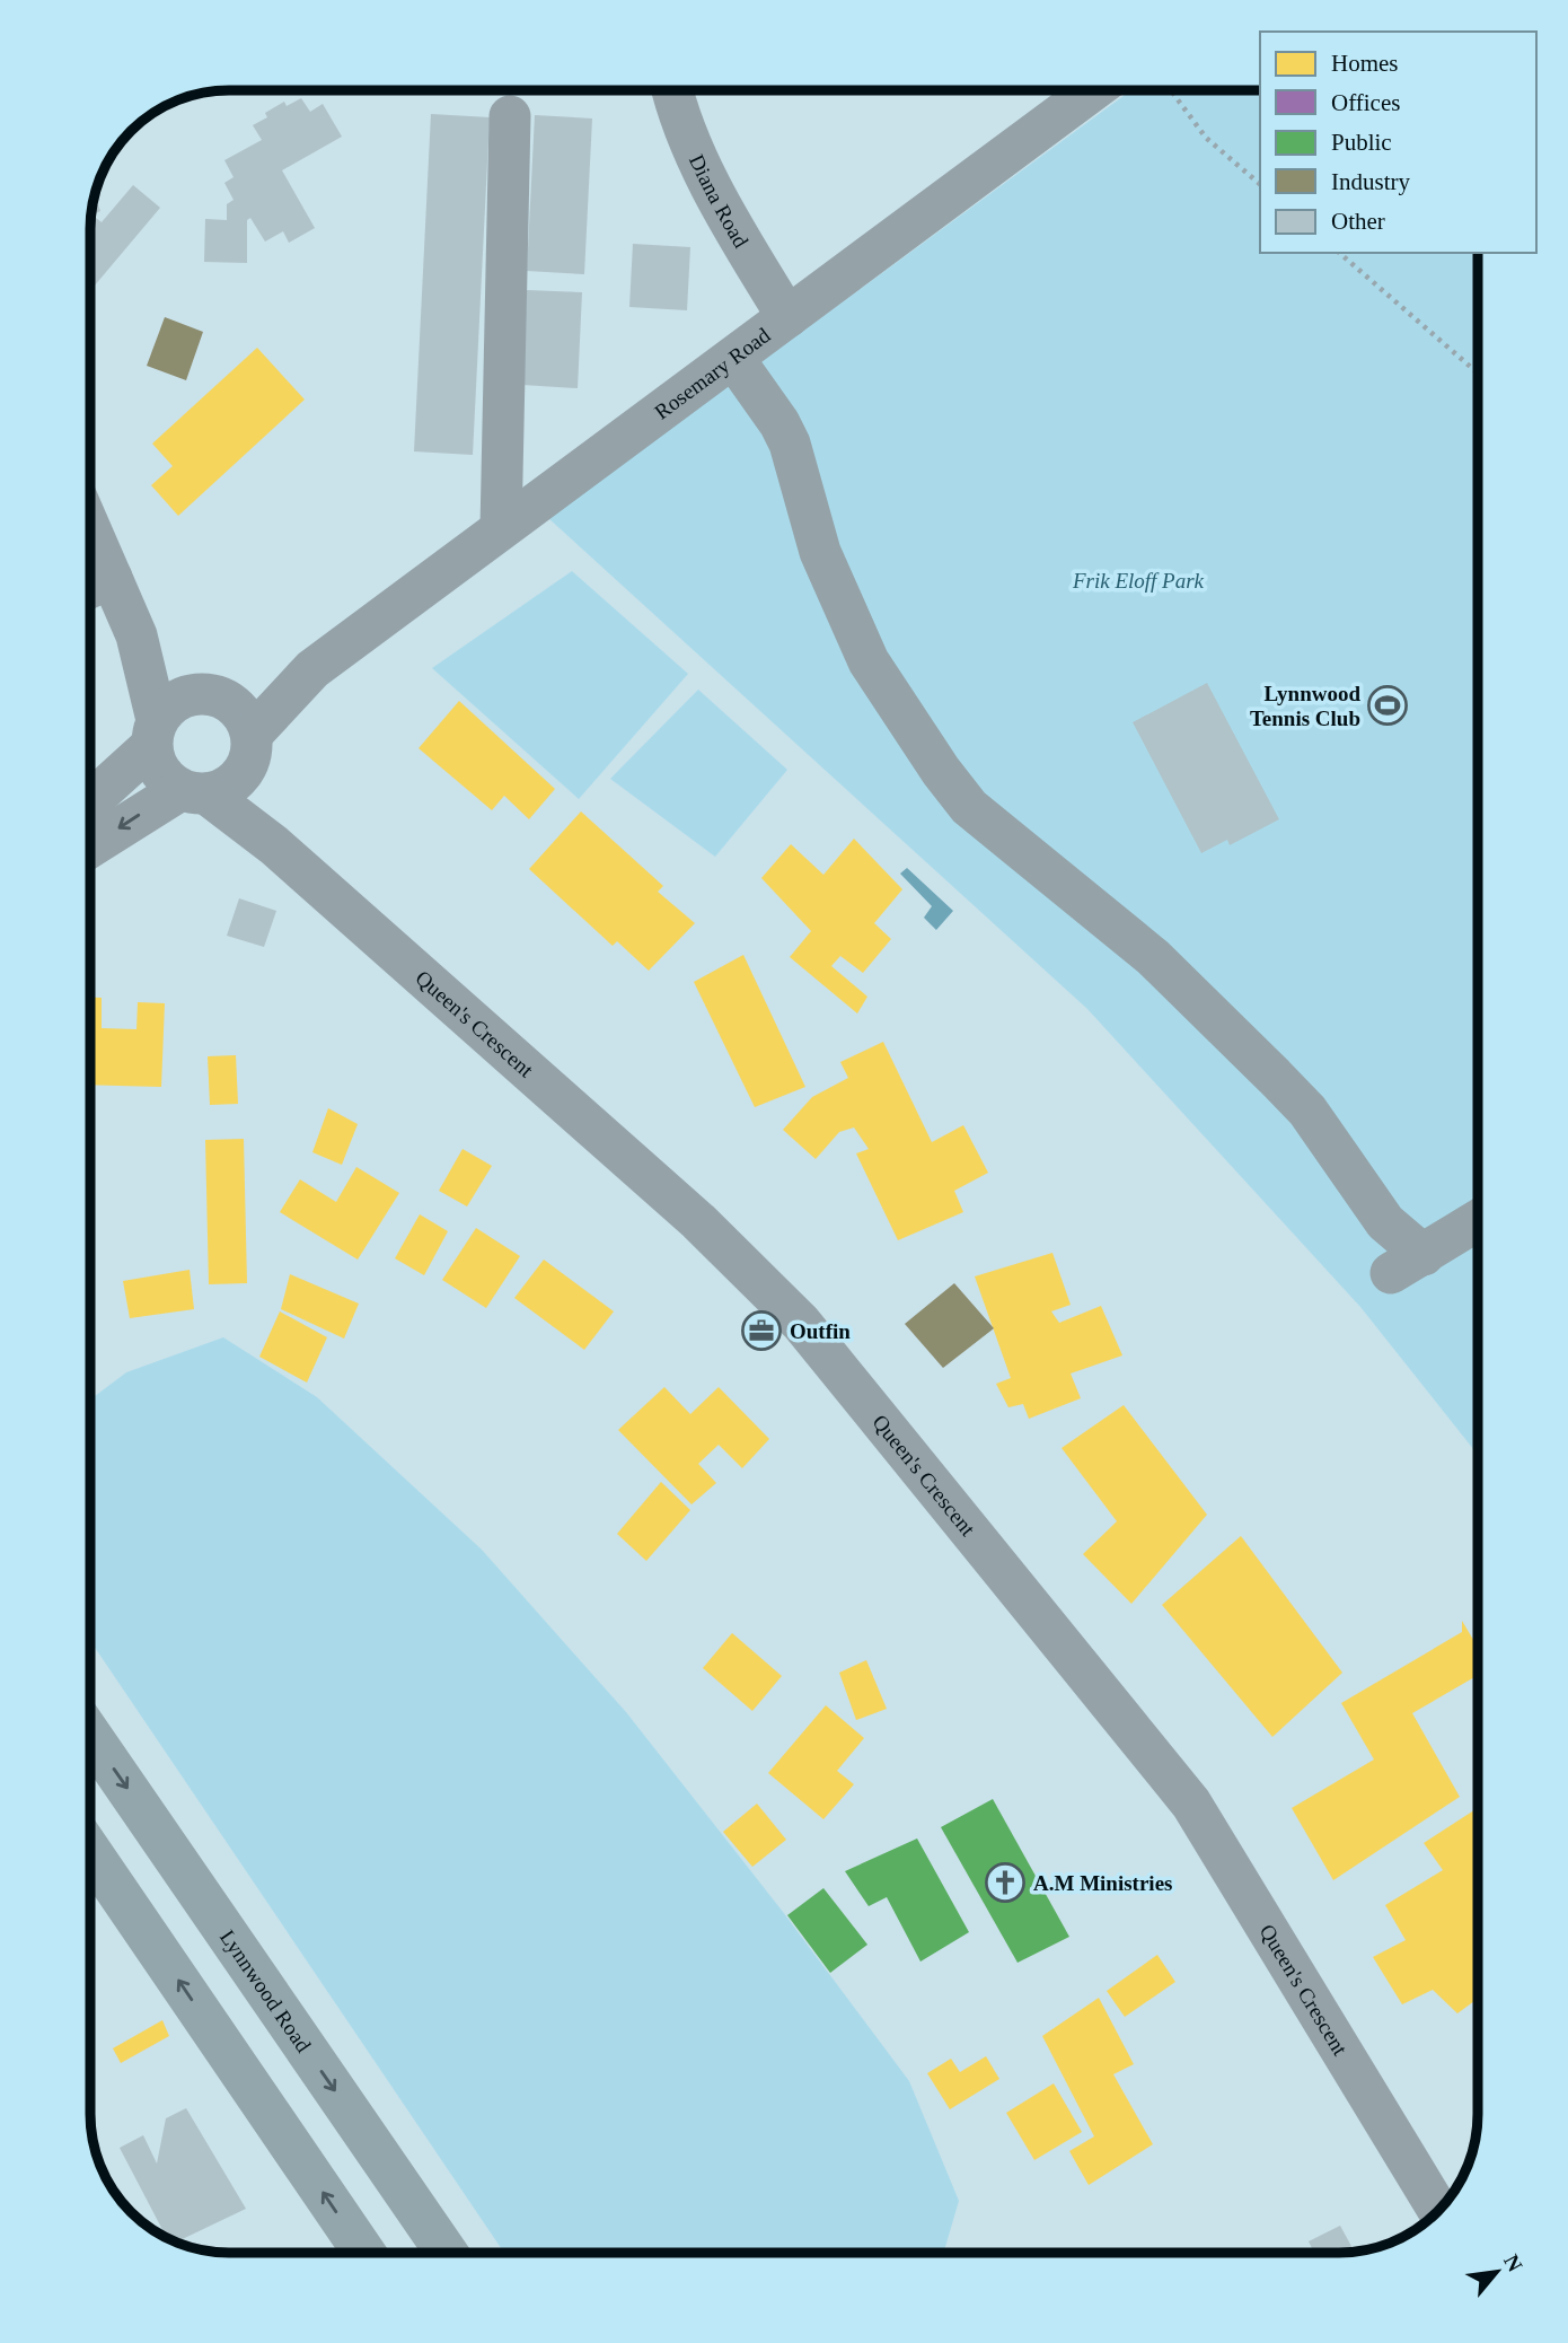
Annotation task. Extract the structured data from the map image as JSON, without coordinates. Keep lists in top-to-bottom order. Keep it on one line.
{"streets":{"main road":["Lynnwood Road"],"street":["Diana Road","Rosemary Road","Queen's Crescent"]},"crossings":[["Diana Road","Rosemary Road"],["Rosemary Road","Queen's Crescent"]],"parks":["Frik Eloff Park"],"places":{"sports":["Lynnwood Tennis Club"],"office":["Outfin"],"church":["A.M Ministries"]},"legend":["Homes","Offices","Public","Industry","Other"],"north":"top right"}
